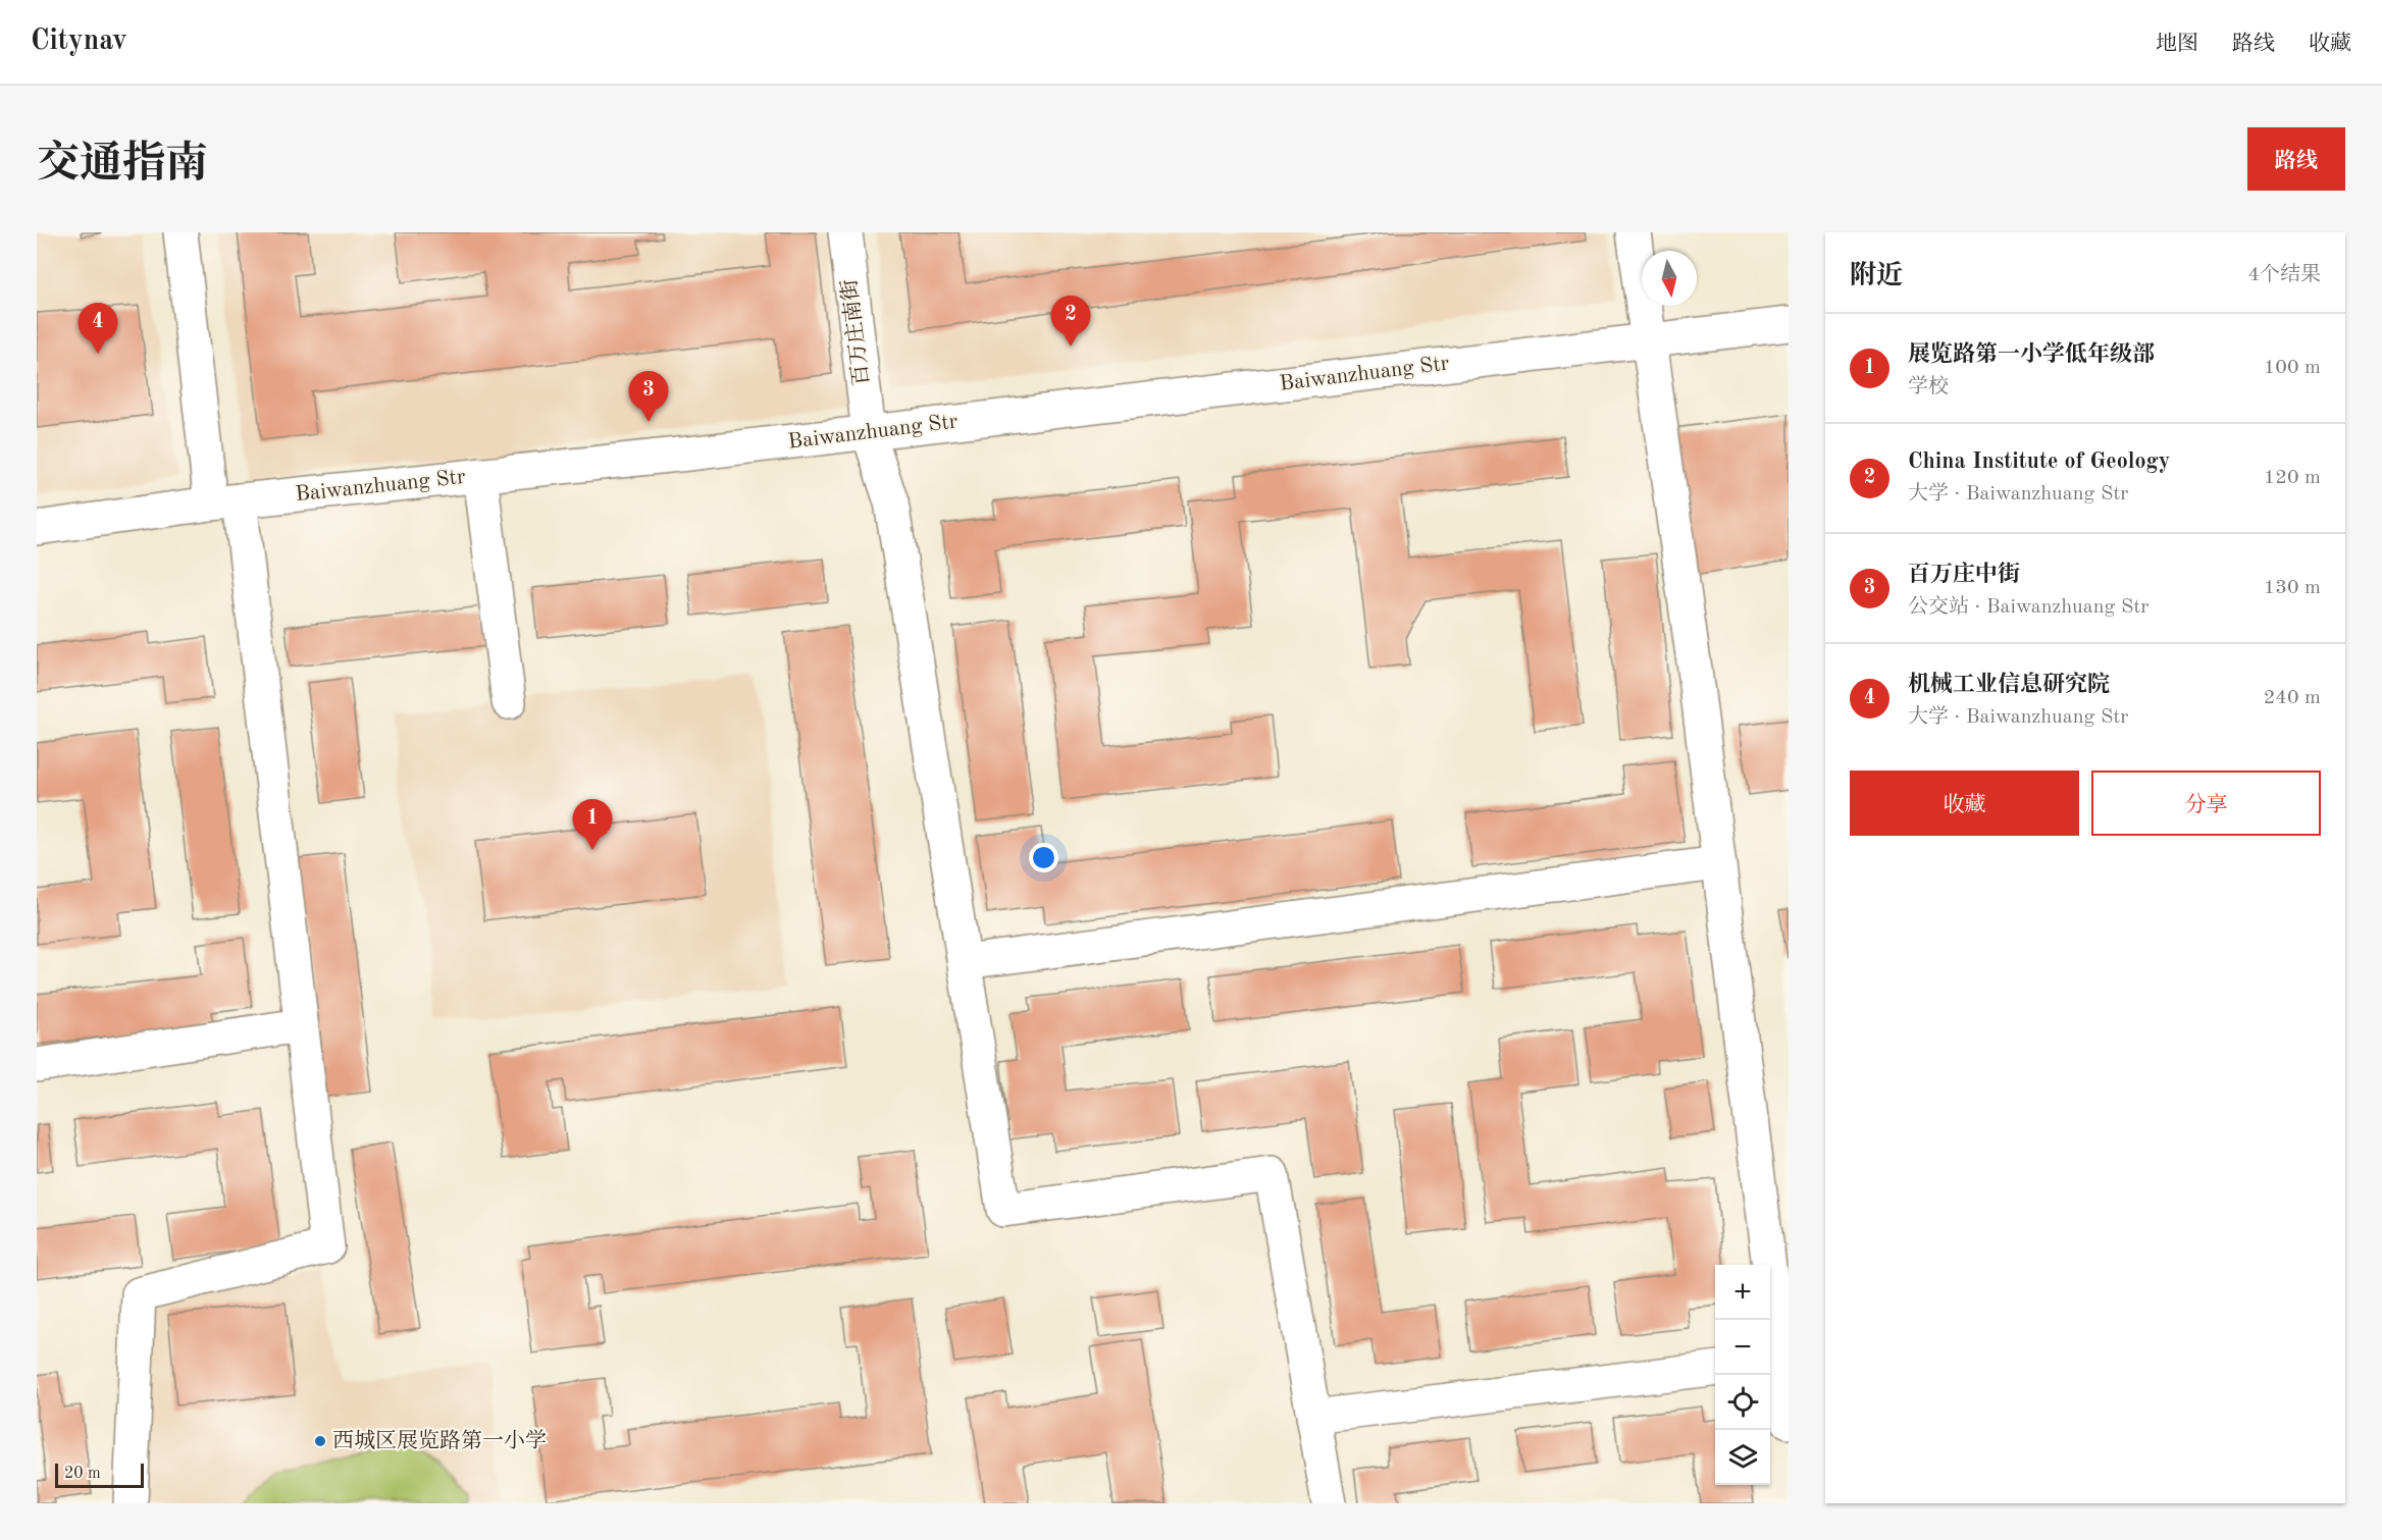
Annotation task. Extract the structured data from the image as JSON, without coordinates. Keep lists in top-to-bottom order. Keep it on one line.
{"streets":{"street":["百万庄南街","Baiwanzhuang Str"]},"crossings":[["百万庄南街","Baiwanzhuang Str"]],"places":["西城区展览路第一小学"],"scale_bar":"20 m","north":"bottom","page":{"header":"Citynav","nav":["地图","路线","收藏"],"title":"交通指南","buttons":["路线",["收藏","分享"]],"heading":["附近","4个结果"],"pins":["2","4","3","1"],"list":[{"mark":"1","name":"展览路第一小学低年级部","note":"学校","value":"100 m"},{"mark":"2","name":"China Institute of Geology","note":"大学 · Baiwanzhuang Str","value":"120 m"},{"mark":"3","name":"百万庄中街","note":"公交站 · Baiwanzhuang Str","value":"130 m"},{"mark":"4","name":"机械工业信息研究院","note":"大学 · Baiwanzhuang Str","value":"240 m"}],"map_buttons":["+","−"],"scale":"20 m"}}
